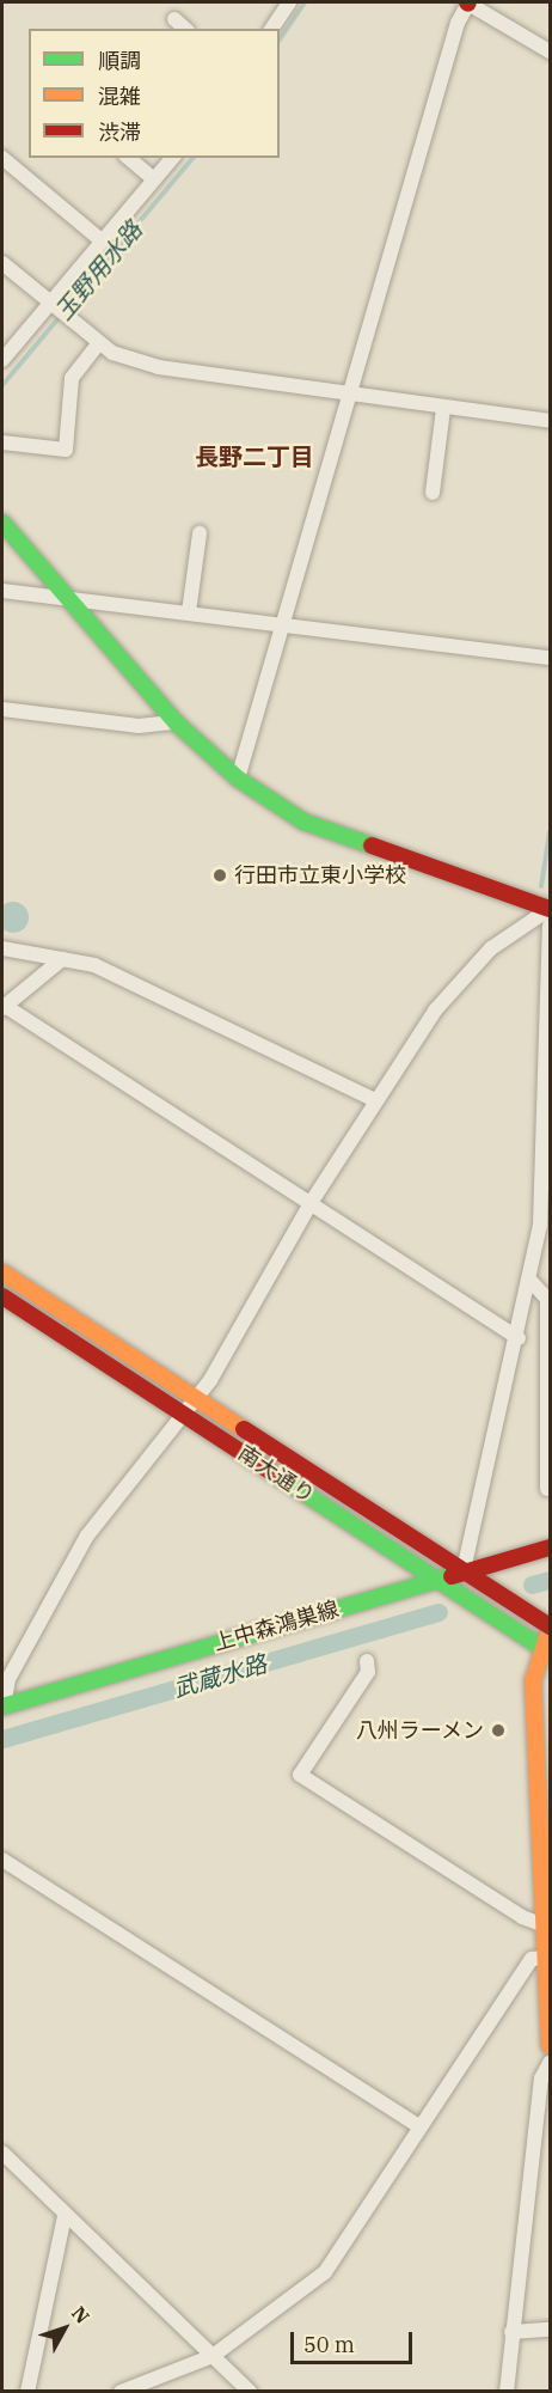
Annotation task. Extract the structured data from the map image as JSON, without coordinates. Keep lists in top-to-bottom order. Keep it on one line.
{"streets":{"street":["南大通り","上中森鴻巣線"]},"crossings":[["南大通り","上中森鴻巣線"]],"districts":["長野二丁目"],"water":["玉野用水路","武蔵水路"],"places":["行田市立東小学校","八州ラーメン"],"legend":["順調","混雑","渋滞"],"scale_bar":"50 m","north":"top right"}
